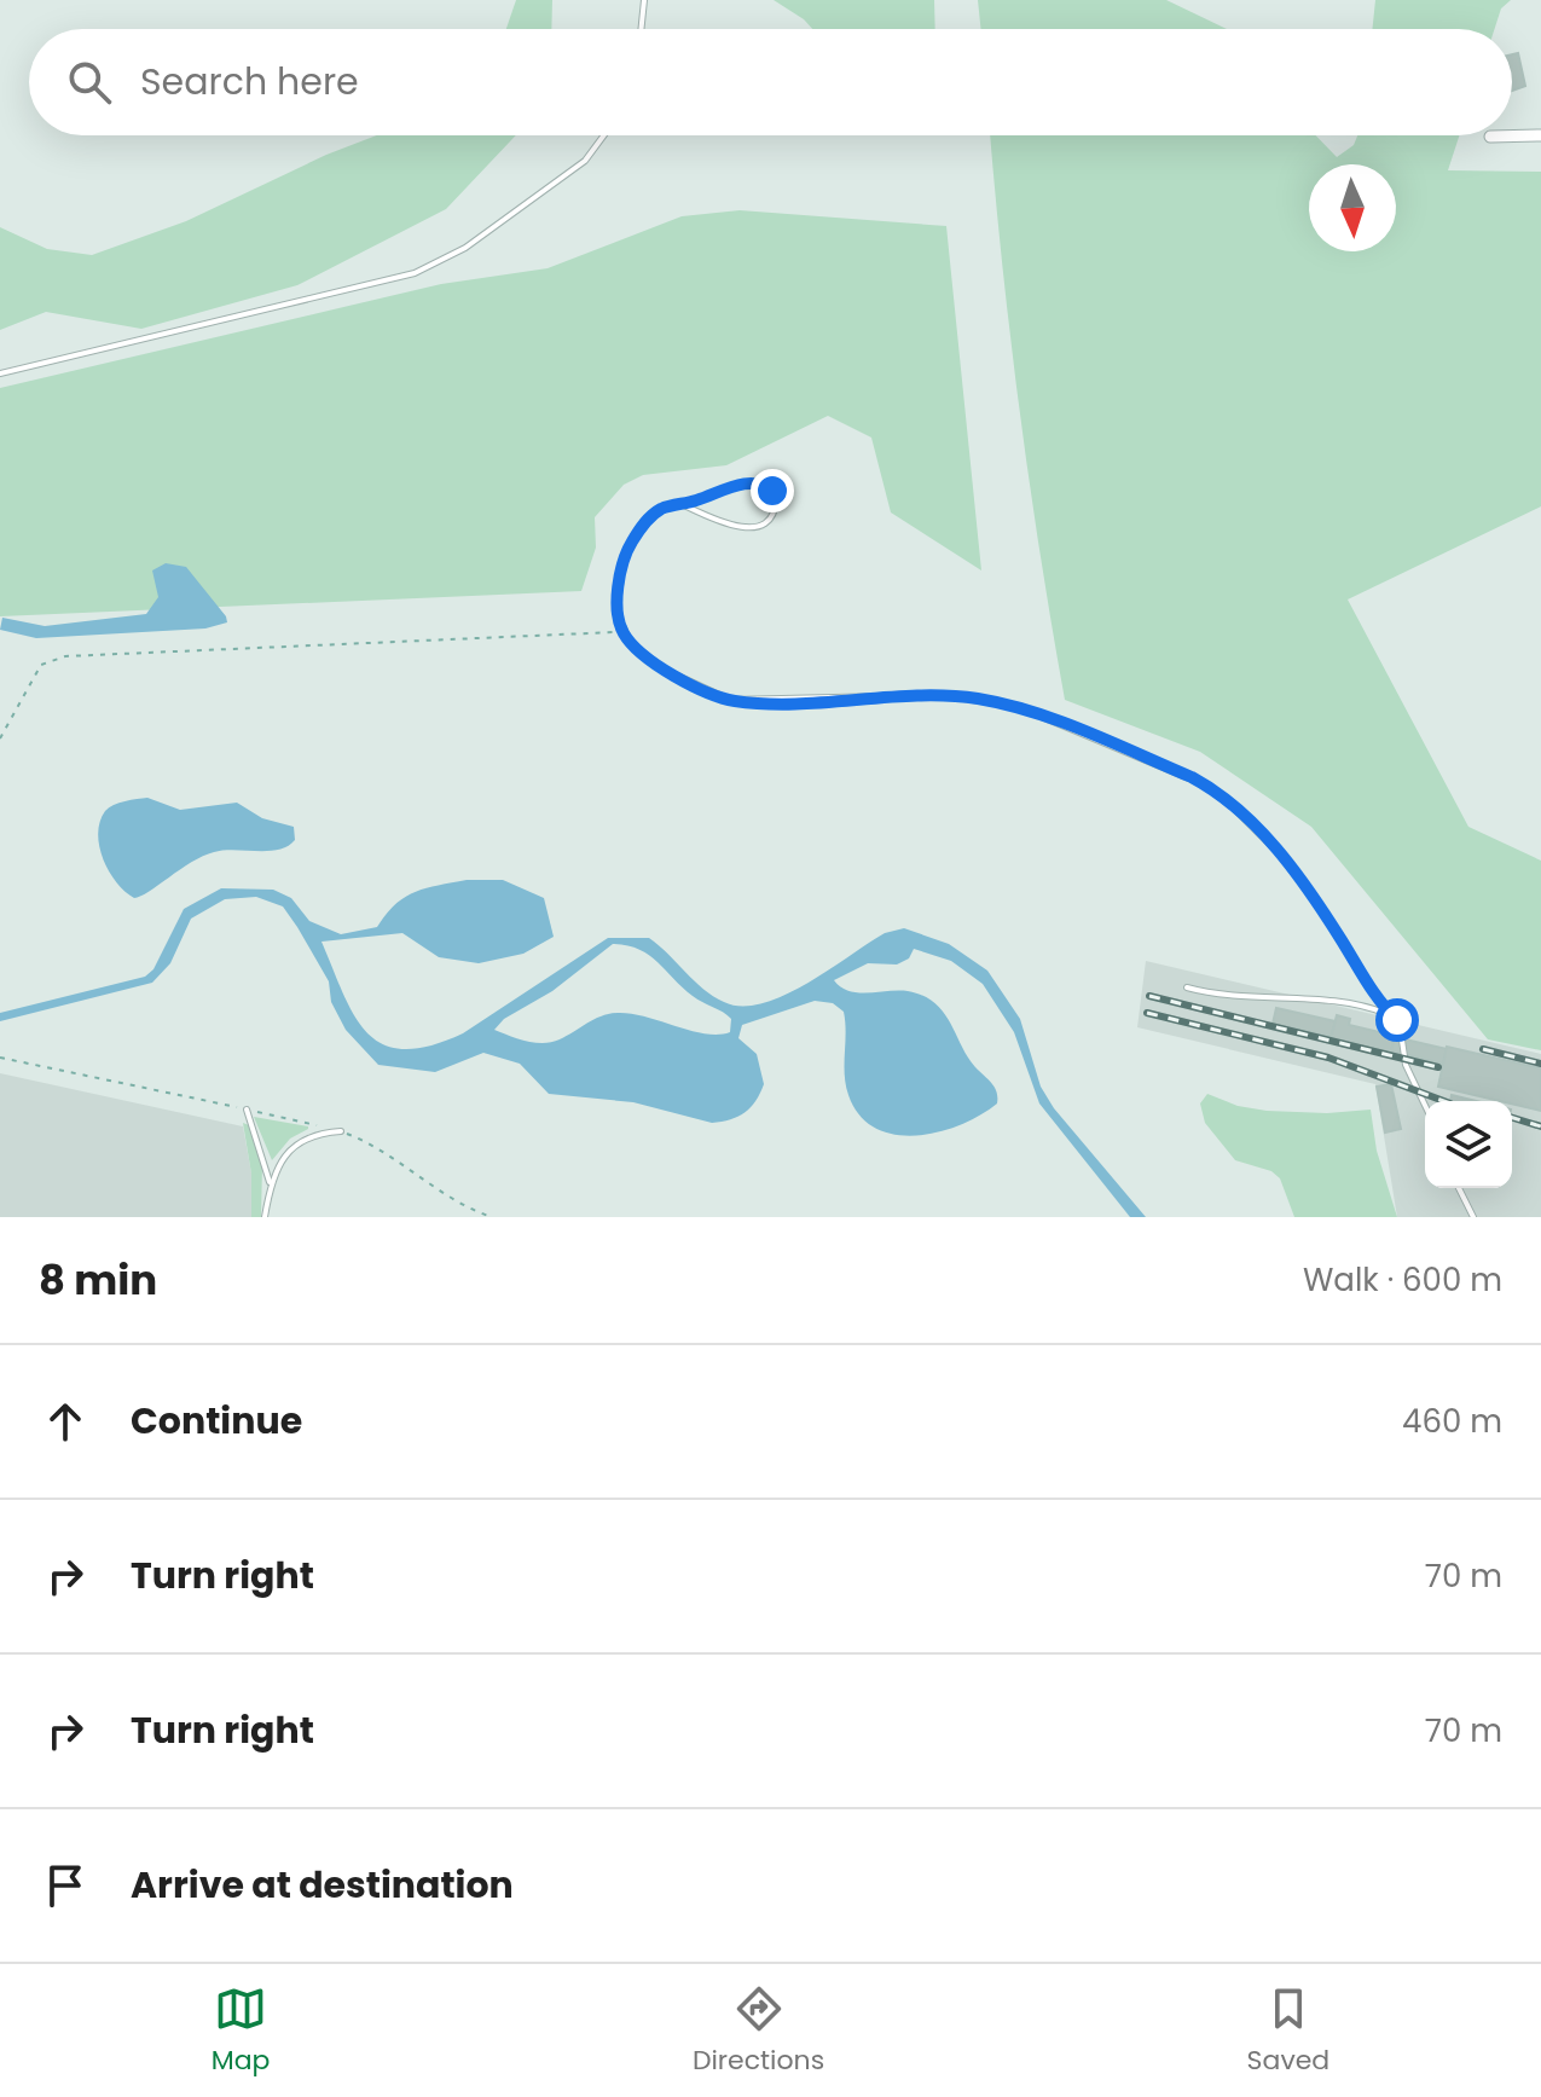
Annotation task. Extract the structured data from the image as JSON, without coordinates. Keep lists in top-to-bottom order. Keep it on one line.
{"north":"bottom","page":{"search":"Search here","heading":["8 min","Walk · 600 m"],"list":[["Continue","460 m"],["Turn right","70 m"],["Turn right","70 m"],"Arrive at destination"],"nav":["Map","Directions","Saved"]}}
